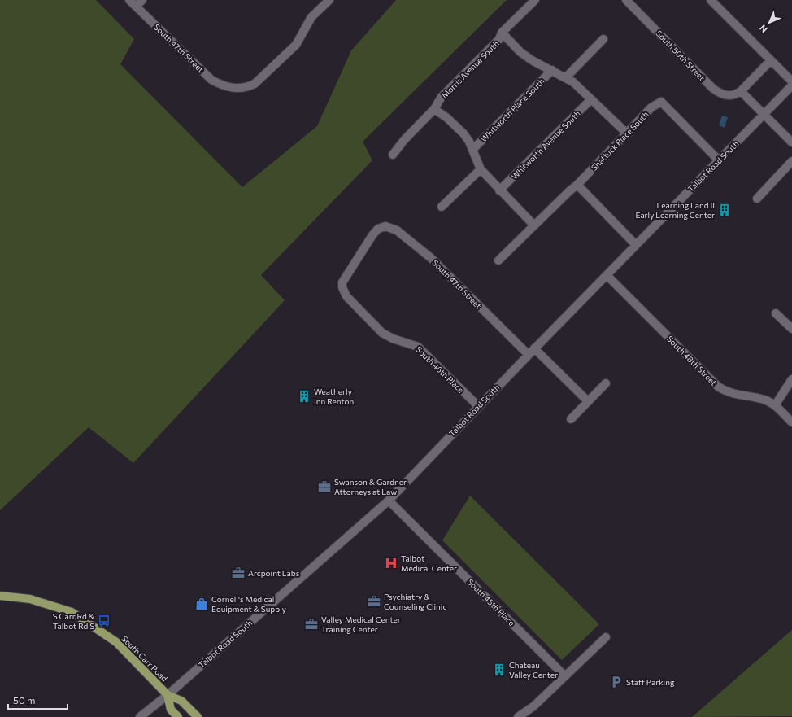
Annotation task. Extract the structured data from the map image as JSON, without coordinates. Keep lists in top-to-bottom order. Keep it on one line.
{"streets":{"main road":["South Carr Road"],"street":["South 47th Street","South 50th Street","Morris Avenue South","Whitworth Place South","Shattuck Place South","Whitworth Avenue South","Talbot Road South","South 48th Street","South 46th Place","South 45th Place"]},"crossings":[["South 47th Street","Talbot Road South"],["South 47th Street","South 46th Place"],["Morris Avenue South","Whitworth Place South"],["Whitworth Place South","Shattuck Place South"],["Whitworth Place South","Whitworth Avenue South"],["Shattuck Place South","Talbot Road South"],["Talbot Road South","South 48th Street"],["Talbot Road South","South 46th Place"],["Talbot Road South","South 45th Place"],["Talbot Road South","South Carr Road"]],"places":{"building":["Learning Land II Early Learning Center","Weatherly Inn Renton","Chateau Valley Center"],"office":["Swanson & Gardner, Attorneys at Law","Arcpoint Labs","Psychiatry & Counseling Clinic","Valley Medical Center Training Center"],"hospital":["Talbot Medical Center"],"shop":["Cornell's Medical Equipment & Supply"],"bus stop":["S Carr Rd & Talbot Rd S"],"parking":["Staff Parking"]},"scale_bar":"50 m","north":"bottom left"}
